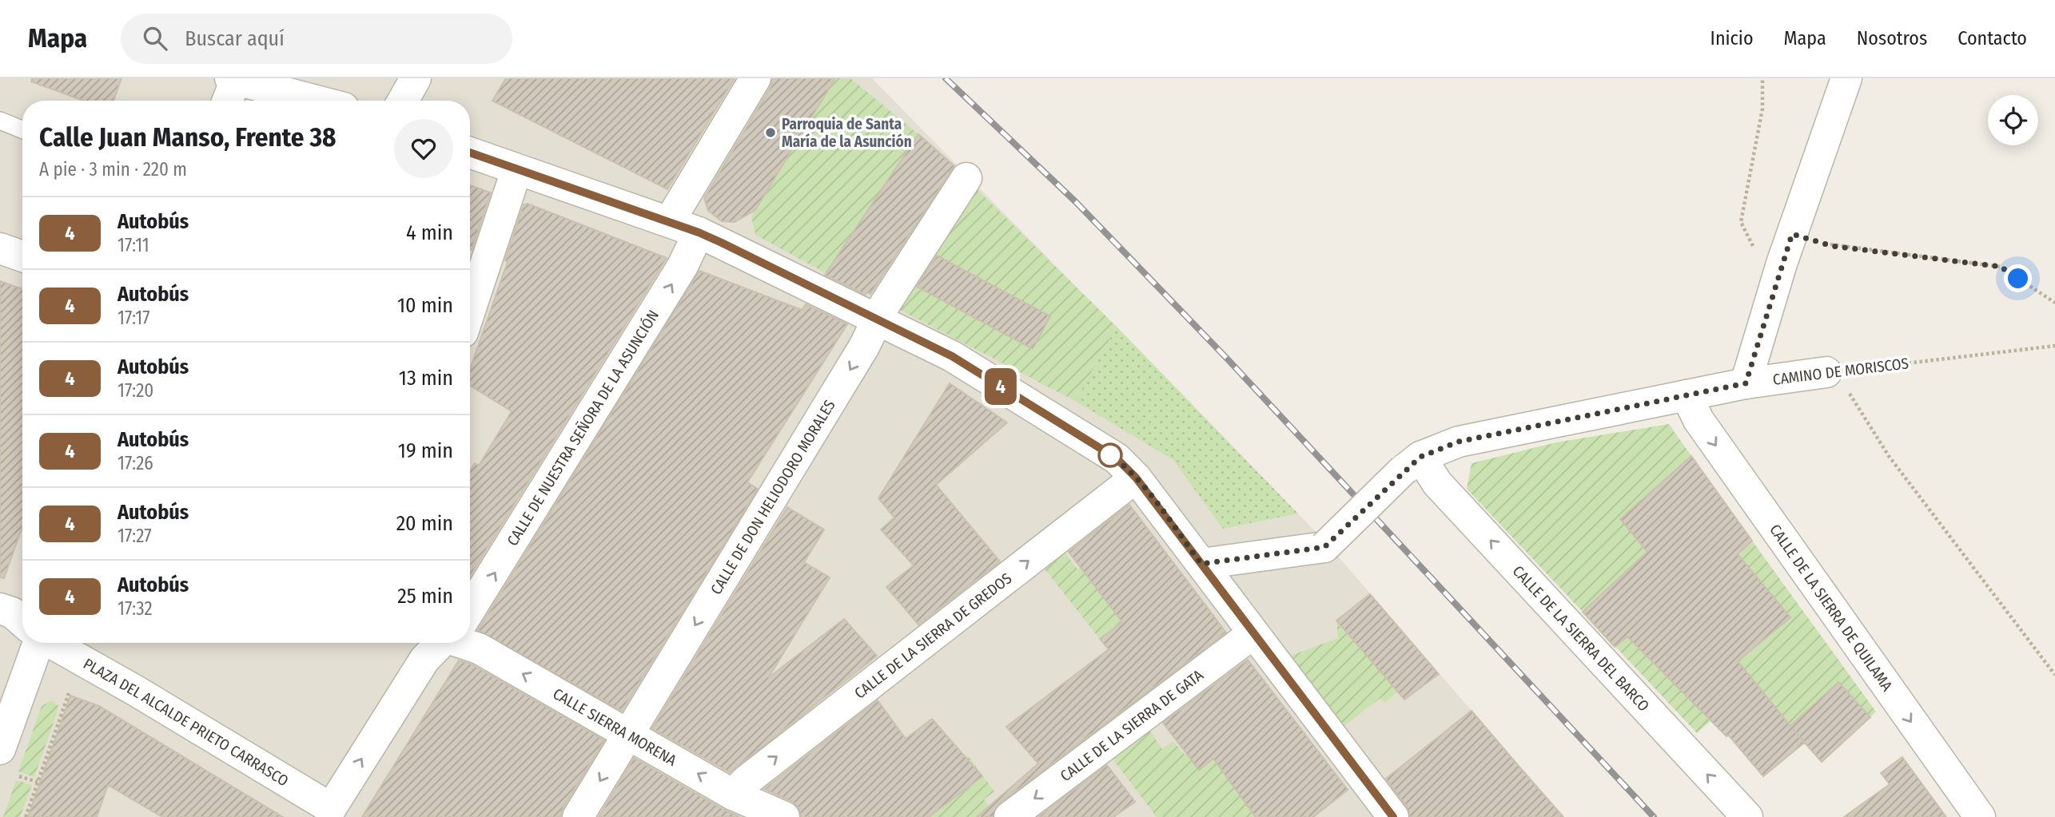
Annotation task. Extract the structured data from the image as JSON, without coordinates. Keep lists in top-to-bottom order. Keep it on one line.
{"streets":{"street":["CAMINO DE MORISCOS","CALLE DE NUESTRA SEÑORA DE LA ASUNCIÓN","CALLE DE DON HELIODORO MORALES","CALLE DE LA SIERRA DE QUILAMA","CALLE DE LA SIERRA DE GREDOS","CALLE DE LA SIERRA DEL BARCO","PLAZA DEL ALCALDE PRIETO CARRASCO","CALLE DE LA SIERRA DE GATA","CALLE SIERRA MORENA"]},"crossings":[["CAMINO DE MORISCOS","CALLE DE LA SIERRA DE QUILAMA"],["CAMINO DE MORISCOS","CALLE DE LA SIERRA DEL BARCO"],["CALLE DE NUESTRA SEÑORA DE LA ASUNCIÓN","PLAZA DEL ALCALDE PRIETO CARRASCO"],["CALLE DE DON HELIODORO MORALES","CALLE SIERRA MORENA"],["CALLE DE LA SIERRA DE GREDOS","CALLE SIERRA MORENA"]],"one_way":["CALLE DE NUESTRA SEÑORA DE LA ASUNCIÓN","CALLE DE DON HELIODORO MORALES","CALLE DE LA SIERRA DE QUILAMA","CALLE DE LA SIERRA DE GREDOS","CALLE DE LA SIERRA DE GATA","CALLE SIERRA MORENA"],"places":["Parroquia de Santa María de la Asunción"],"lines":["bus line 4"],"page":{"header":"Mapa","search":"Buscar aquí","nav":["Inicio","Mapa","Nosotros","Contacto"],"on_map":"4","heading":["Calle Juan Manso, Frente 38","A pie · 3 min · 220 m"],"list":[{"mark":"4","name":"Autobús","note":"17:11","value":"4 min"},{"mark":"4","name":"Autobús","note":"17:17","value":"10 min"},{"mark":"4","name":"Autobús","note":"17:20","value":"13 min"},{"mark":"4","name":"Autobús","note":"17:26","value":"19 min"},{"mark":"4","name":"Autobús","note":"17:27","value":"20 min"},{"mark":"4","name":"Autobús","note":"17:32","value":"25 min"}]}}
